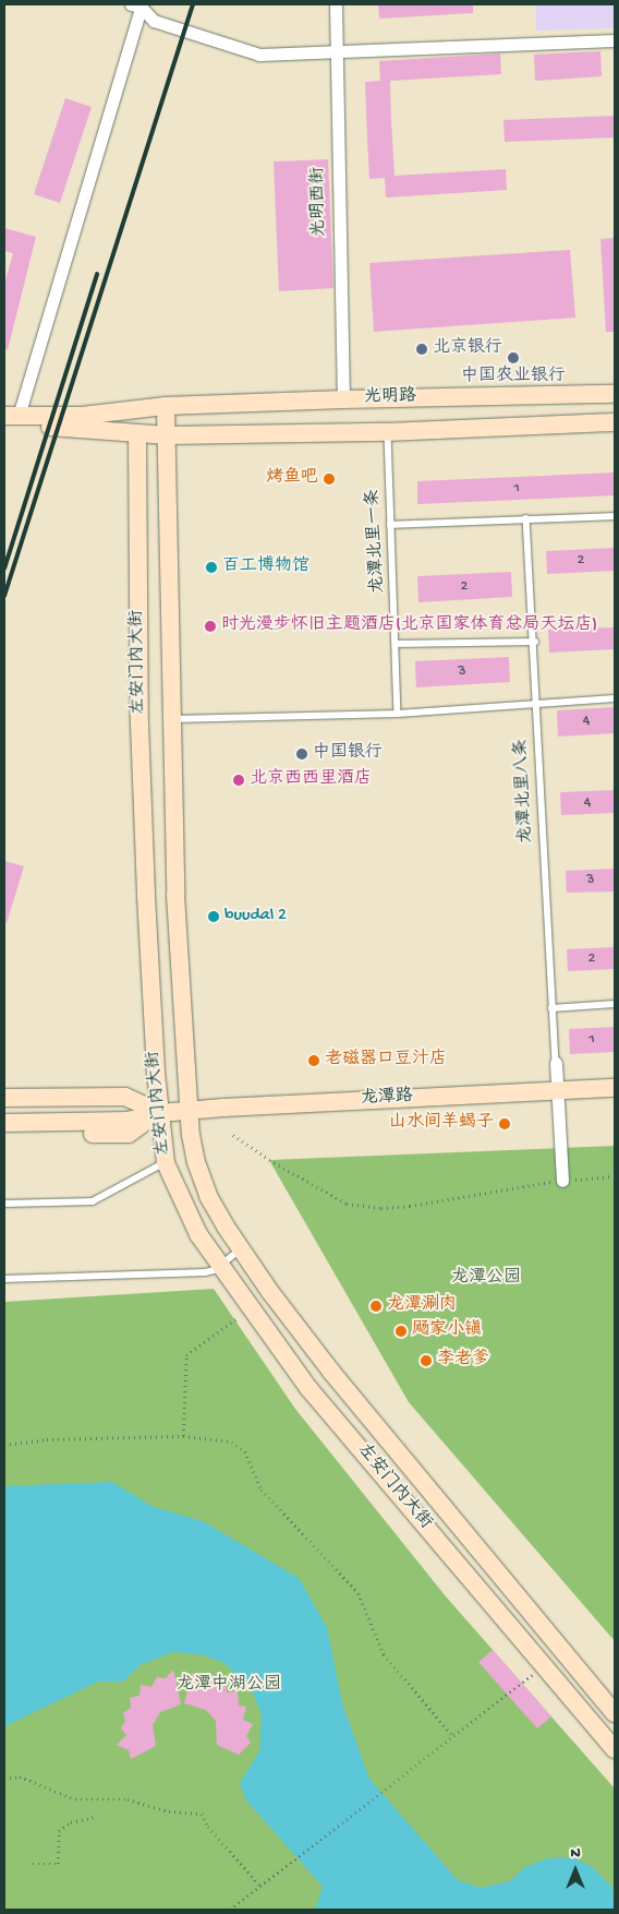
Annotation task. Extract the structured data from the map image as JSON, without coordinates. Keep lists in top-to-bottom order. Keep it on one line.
{"streets":{"street":["光明西街","光明路","左安门内大街","龙潭路"],"lane":["龙潭北里一条","龙潭北里八条"]},"crossings":[["光明西街","光明路"],["光明路","龙潭北里一条"],["光明路","左安门内大街"],["左安门内大街","龙潭路"]],"parks":["龙潭公园","龙潭中湖公园"],"places":["北京银行","中国农业银行","烤鱼吧","百工博物馆","时光漫步怀旧主题酒店(北京国家体育总局天坛店)","中国银行","北京西西里酒店","buudal 2","老磁器口豆汁店","山水间羊蝎子","龙潭涮肉","飏家小镇","李老爹"],"house_numbers":["1","2","2","3","4","4","3","2","1"],"north":"top"}
